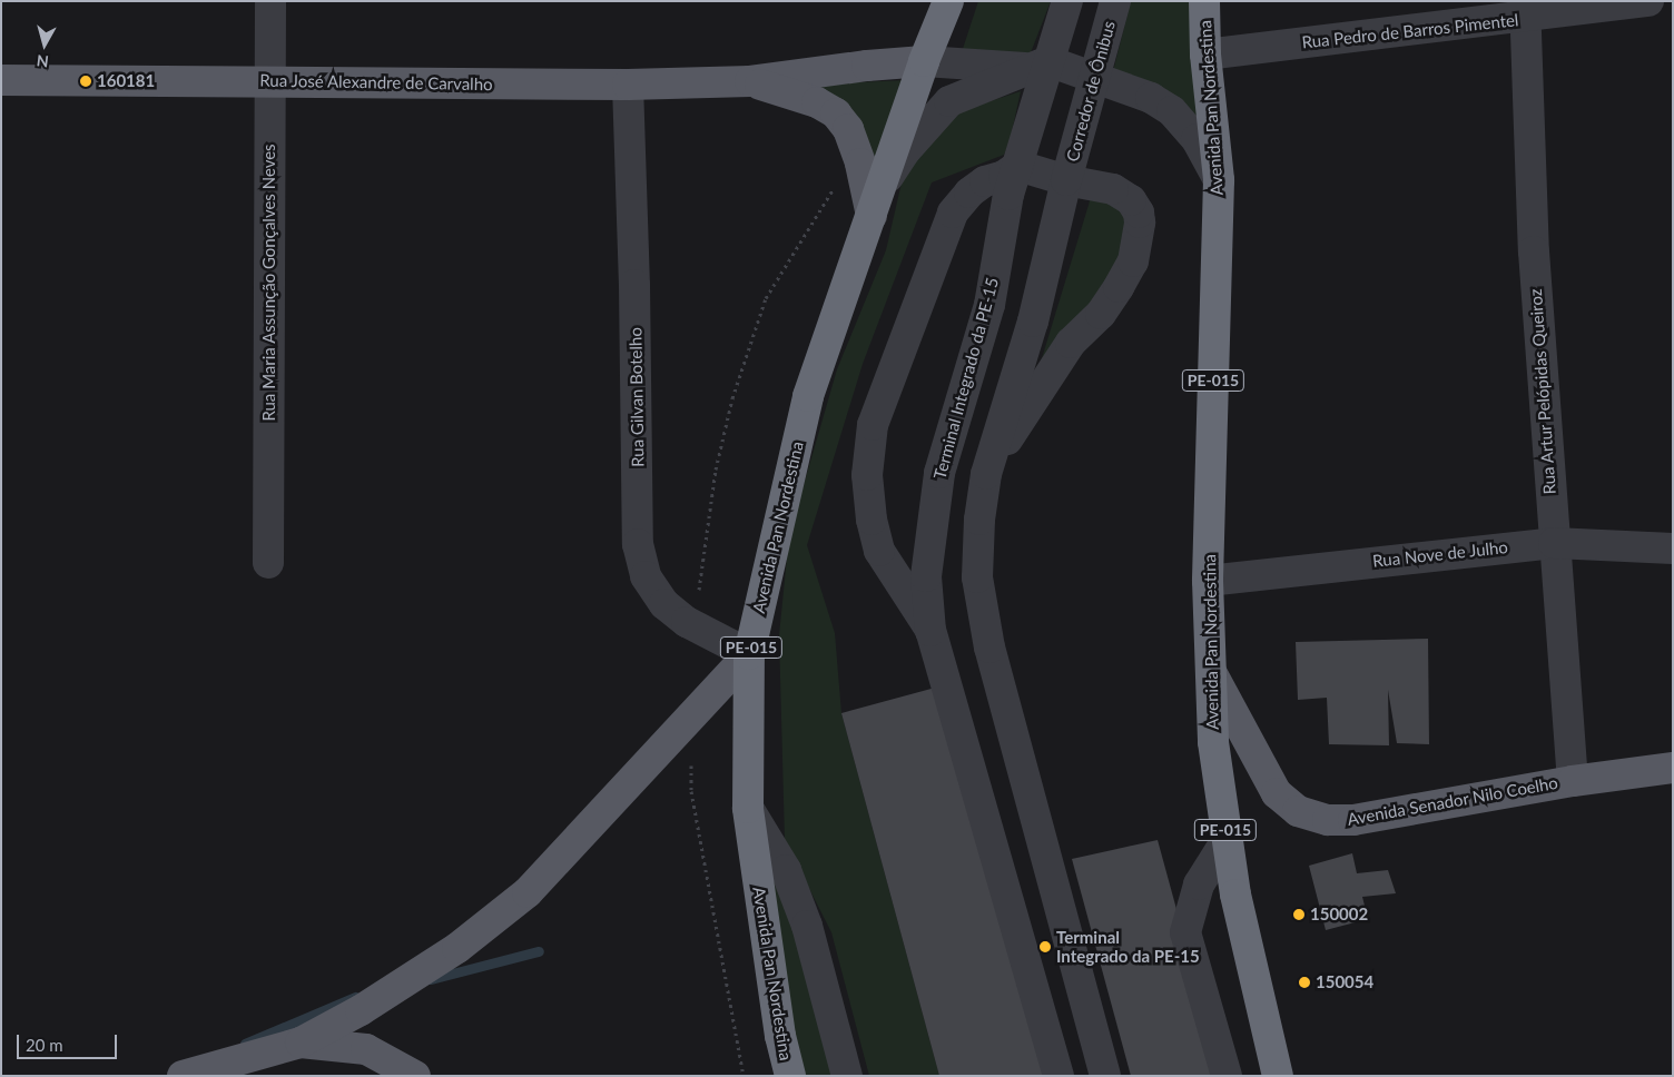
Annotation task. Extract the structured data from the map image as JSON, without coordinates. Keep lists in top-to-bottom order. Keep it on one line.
{"streets":{"highway":["Avenida Pan Nordestina","PE-015"],"main road":["Rua José Alexandre de Carvalho","Avenida Senador Nilo Coelho"],"street":["Rua Pedro de Barros Pimentel","Corredor de Ônibus","Rua Maria Assunção Gonçalves Neves","Terminal Integrado da PE-15","Rua Artur Pelópidas Queiroz","Rua Gilvan Botelho","Rua Nove de Julho"]},"crossings":[["Rua Pedro de Barros Pimentel","Avenida Pan Nordestina"],["Rua Pedro de Barros Pimentel","Rua Artur Pelópidas Queiroz"],["Rua José Alexandre de Carvalho","Avenida Pan Nordestina"],["Rua José Alexandre de Carvalho","Rua Maria Assunção Gonçalves Neves"],["Rua José Alexandre de Carvalho","Rua Gilvan Botelho"],["Avenida Pan Nordestina","Rua Gilvan Botelho"],["Avenida Pan Nordestina","Rua Nove de Julho"],["Avenida Pan Nordestina","Avenida Senador Nilo Coelho"],["Rua Artur Pelópidas Queiroz","Rua Nove de Julho"],["Rua Artur Pelópidas Queiroz","Avenida Senador Nilo Coelho"]],"places":["160181","150002","Terminal Integrado da PE-15","150054"],"scale_bar":"20 m","north":"bottom"}
